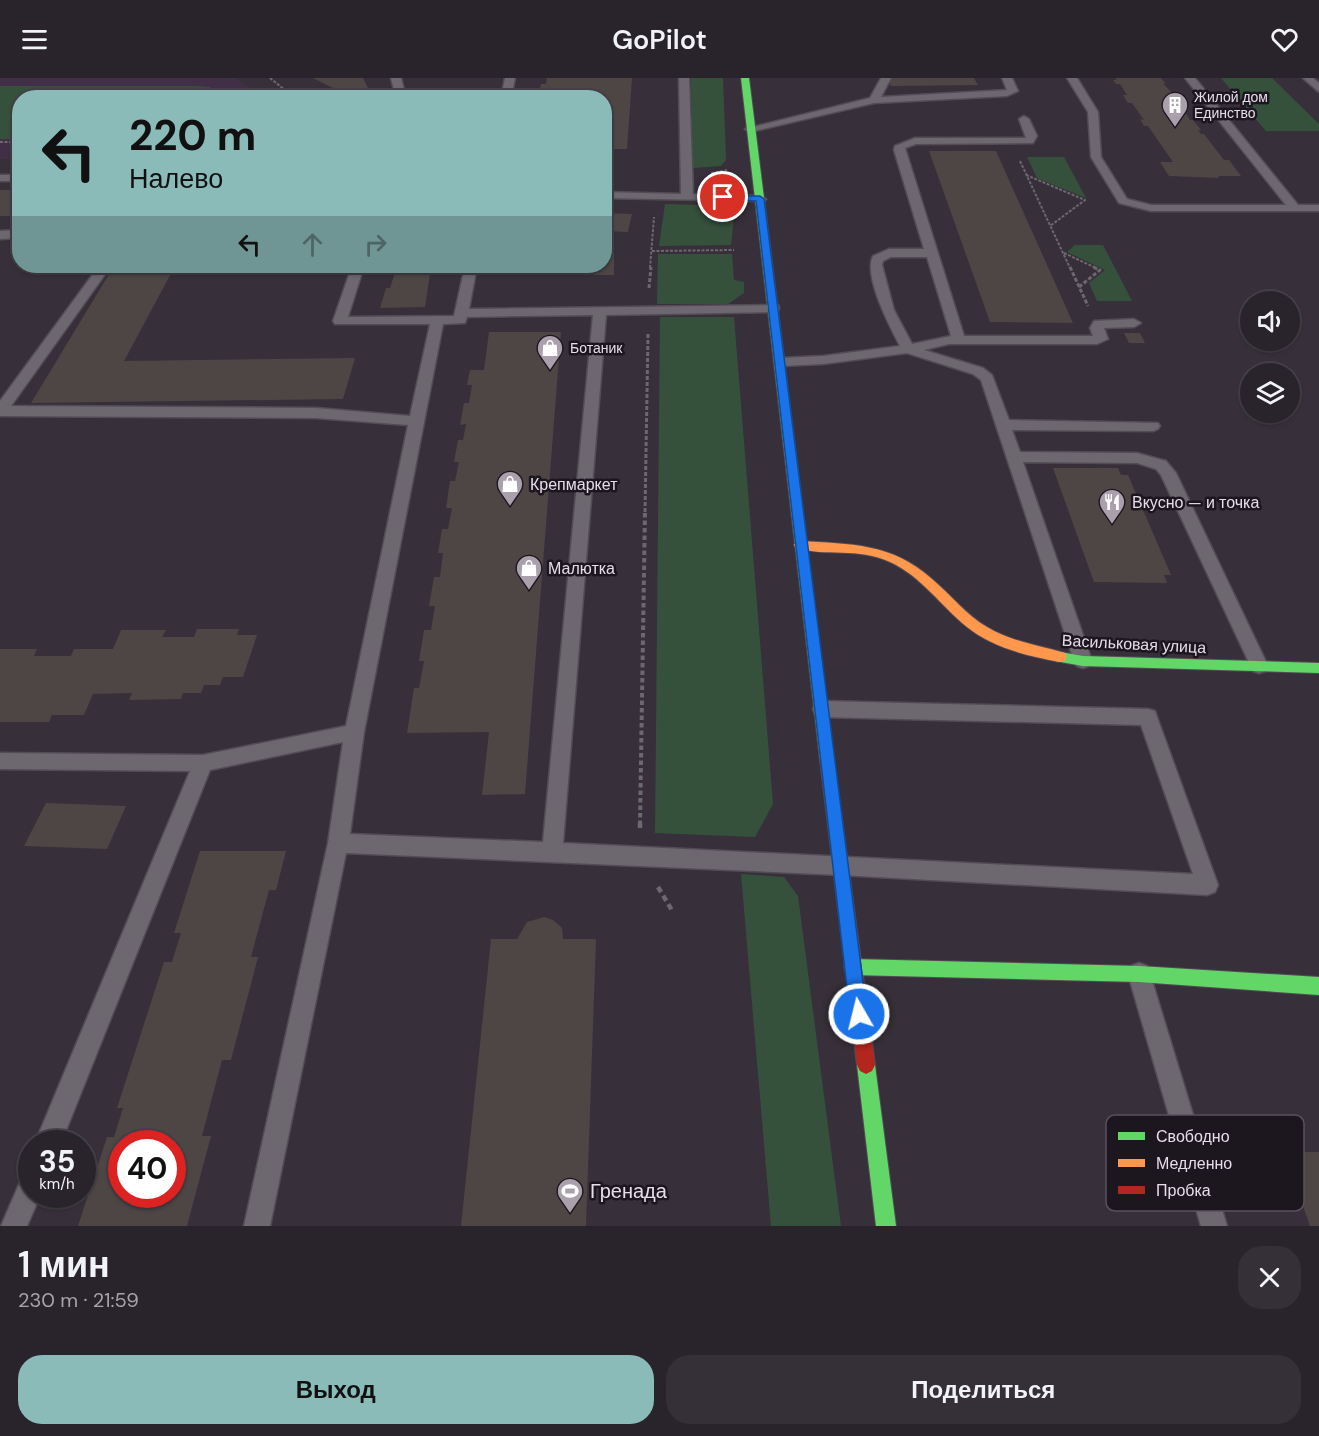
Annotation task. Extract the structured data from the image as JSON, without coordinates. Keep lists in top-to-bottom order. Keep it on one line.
{"streets":{"street":["Васильковая улица"]},"places":{"building":["Жилой дом Единство"],"shop":["Ботаник","Крепмаркет","Малютка"],"restaurant":["Вкусно — и точка"],"sports":["Гренада"]},"legend":["Свободно","Медленно","Пробка"],"page":{"header":"GoPilot","turn":["220 m","Налево"],"speed":"35 km/h","limit":"40","heading":["1 мин","230 m · 21:59"],"buttons":["Выход","Поделиться"]}}
